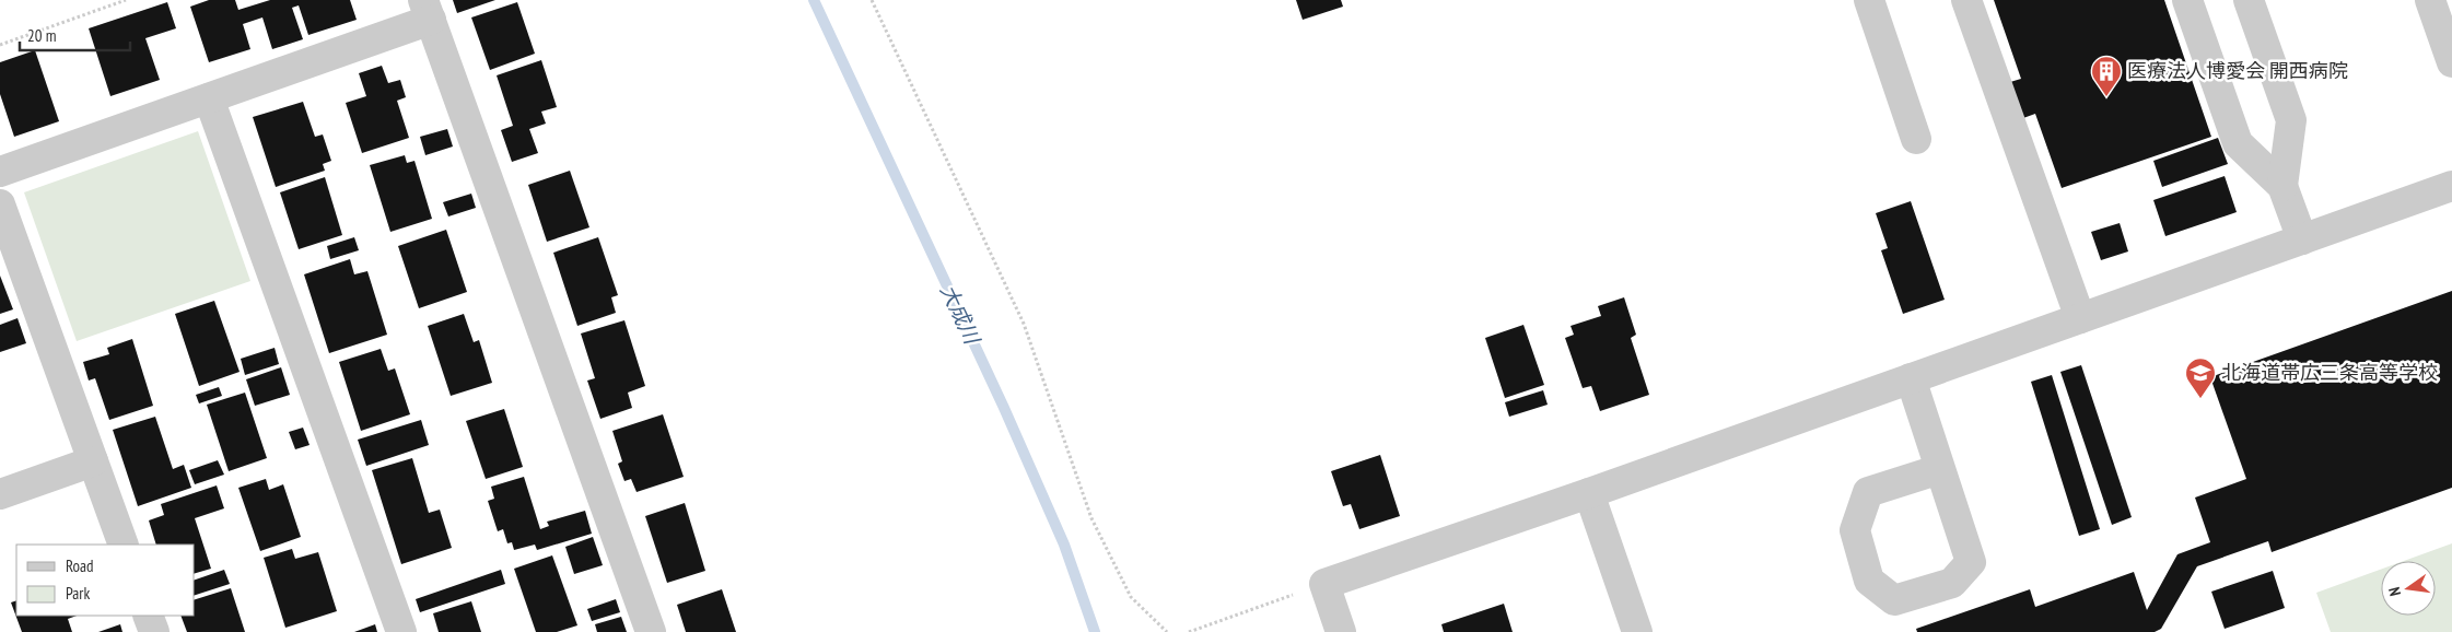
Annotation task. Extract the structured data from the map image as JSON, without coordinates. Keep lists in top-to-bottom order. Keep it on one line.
{"water":["大成川"],"places":{"building":["医療法人博愛会 開西病院"],"school or university":["北海道帯広三条高等学校"]},"legend":["Road","Park"],"scale_bar":"20 m","north":"left"}
